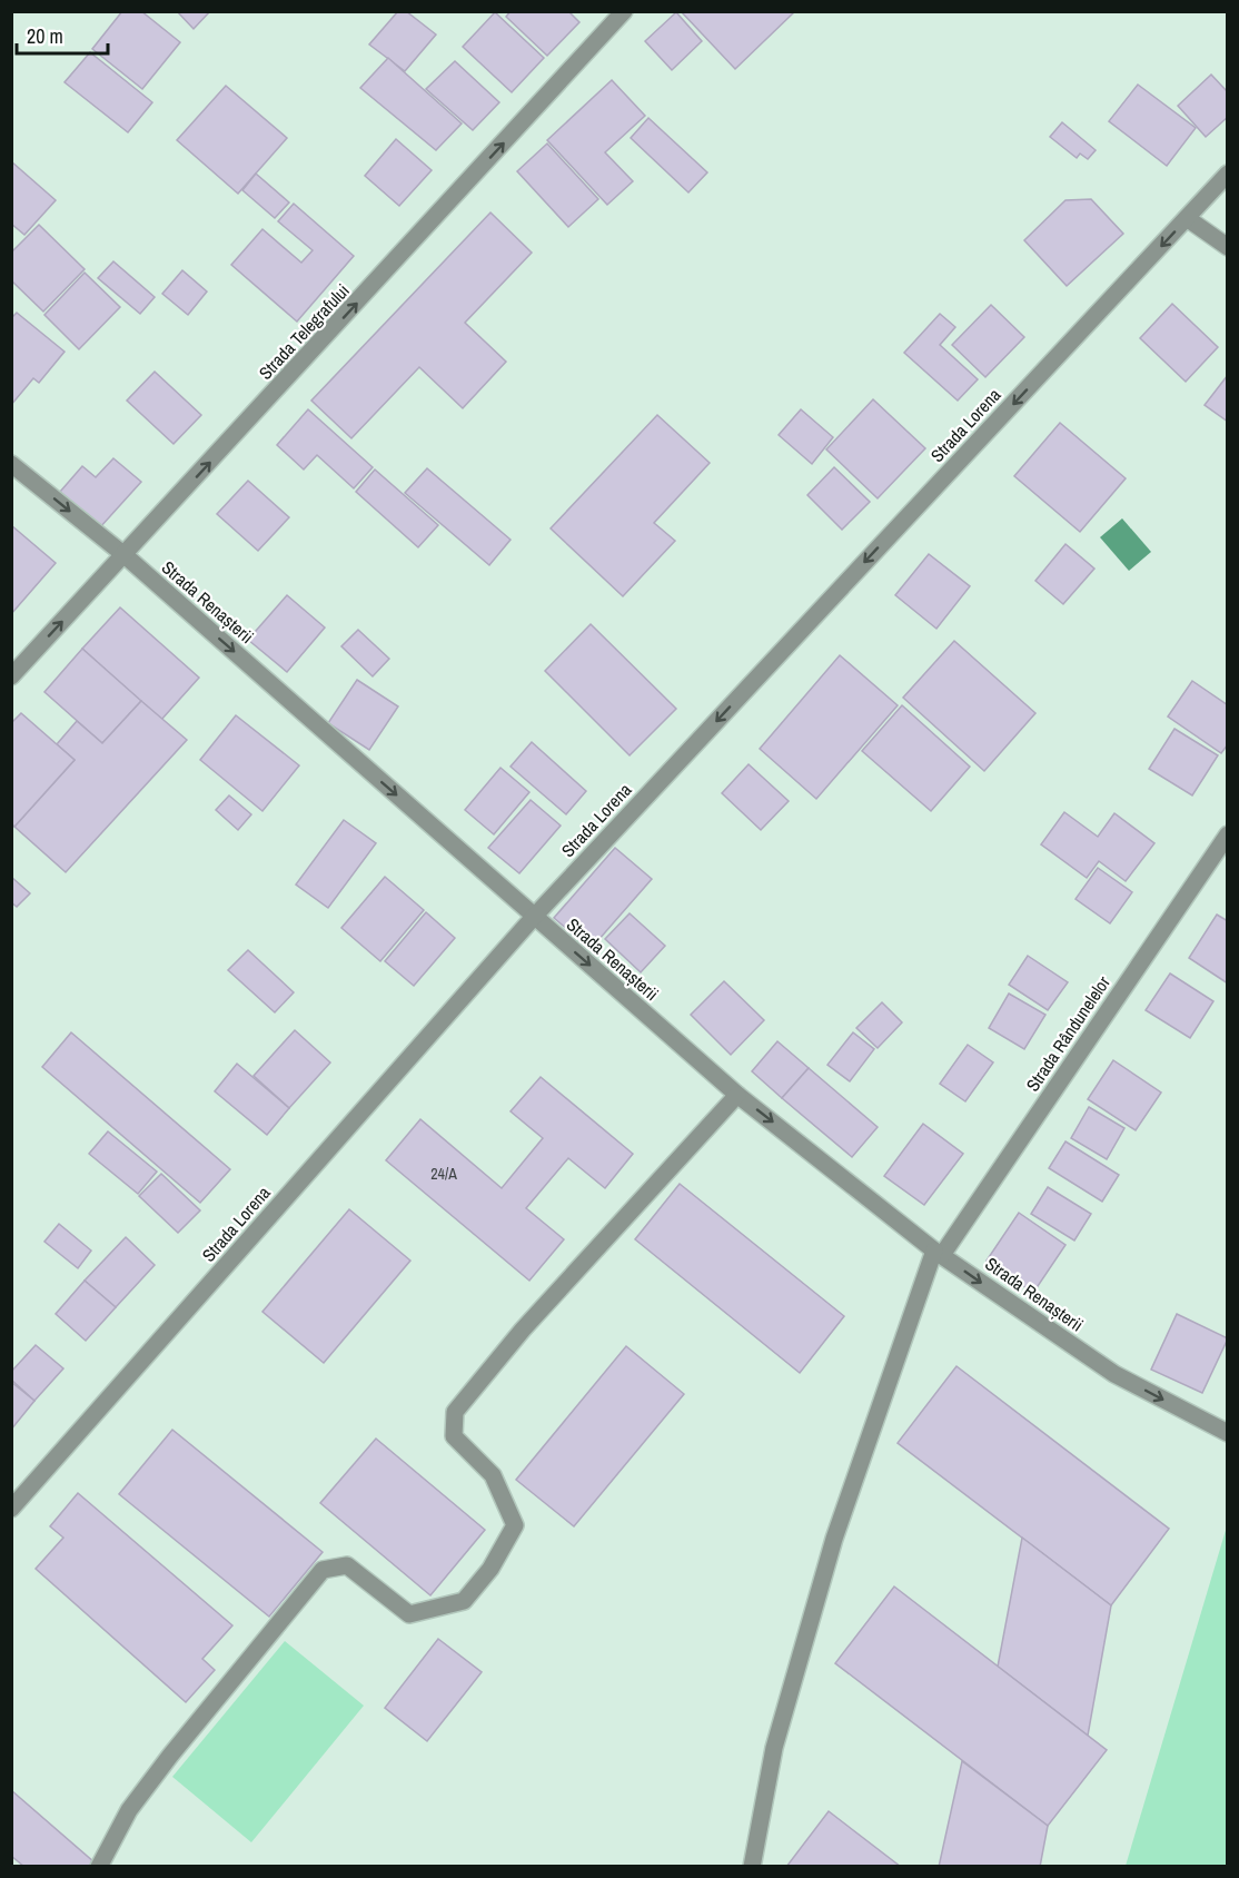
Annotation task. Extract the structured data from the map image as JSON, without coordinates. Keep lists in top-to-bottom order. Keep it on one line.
{"streets":{"street":["Strada Telegrafului","Strada Lorena","Strada Renașterii","Strada Rândunelelor"]},"crossings":[["Strada Telegrafului","Strada Renașterii"],["Strada Lorena","Strada Renașterii"],["Strada Renașterii","Strada Rândunelelor"]],"one_way":["Strada Telegrafului","Strada Lorena","Strada Renașterii"],"house_numbers":["24/A"],"scale_bar":"20 m"}
